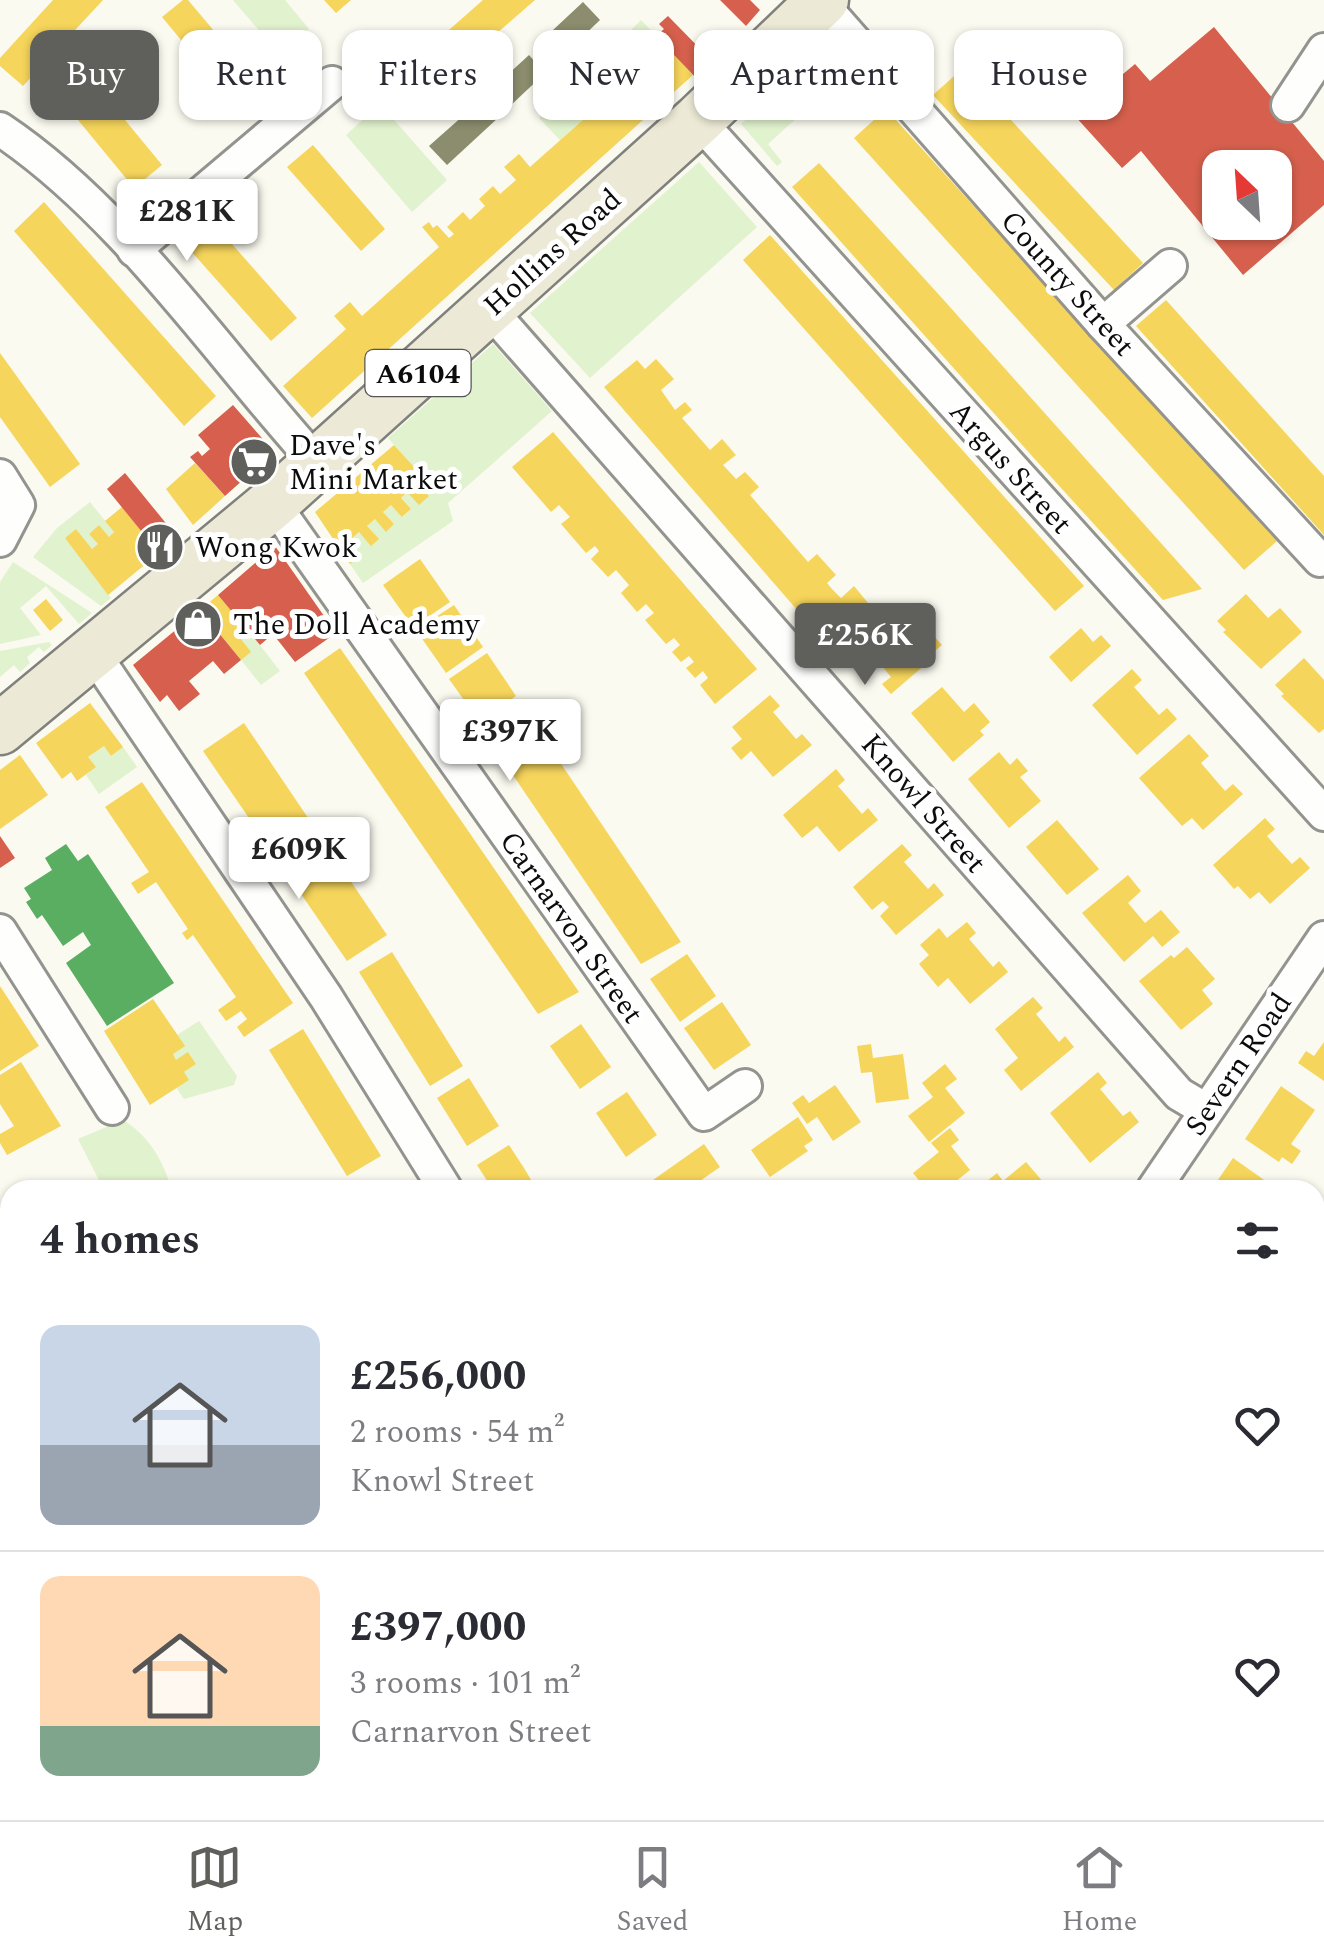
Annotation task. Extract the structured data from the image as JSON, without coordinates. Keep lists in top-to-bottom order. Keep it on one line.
{"streets":{"main road":["Hollins Road","A6104"],"street":["County Street","Argus Street","Knowl Street","Carnarvon Street","Severn Road"]},"crossings":[["Hollins Road","County Street"],["Hollins Road","Argus Street"],["Hollins Road","Knowl Street"],["Hollins Road","Carnarvon Street"],["Knowl Street","Severn Road"]],"places":{"supermarket":["Dave's Mini Market"],"restaurant":["Wong Kwok"],"shop":["The Doll Academy"]},"north":"top left","page":{"chip":["Buy","Rent","Filters","New","Apartment","House"],"price":["£281K","£256K","£397K","£609K"],"heading":"4 homes","list":[{"name":"£256,000","note":"2 rooms · 54 m² · Knowl Street"},{"name":"£397,000","note":"3 rooms · 101 m² · Carnarvon Street"}],"tabs":["Map","Saved","Home"]}}
